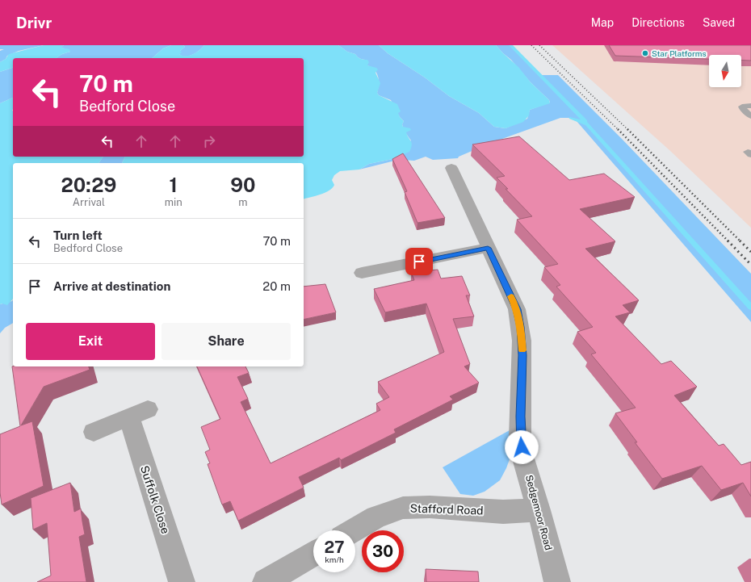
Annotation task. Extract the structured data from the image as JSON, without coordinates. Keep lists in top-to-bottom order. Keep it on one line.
{"streets":{"street":["Suffolk Close","Stafford Road","Sedgemoor Road"]},"crossings":[["Stafford Road","Sedgemoor Road"]],"places":["Star Platforms"],"north":"bottom","page":{"header":"Drivr","nav":["Map","Directions","Saved"],"turn":["70 m","Bedford Close"],"eta":["20:29","Arrival","1","min","90","m"],"list":[{"name":"Turn left","note":"Bedford Close","value":"70 m"},{"name":"Arrive at destination","value":"20 m"}],"buttons":["Exit","Share"],"speed":"27 km/h","limit":"30"}}
